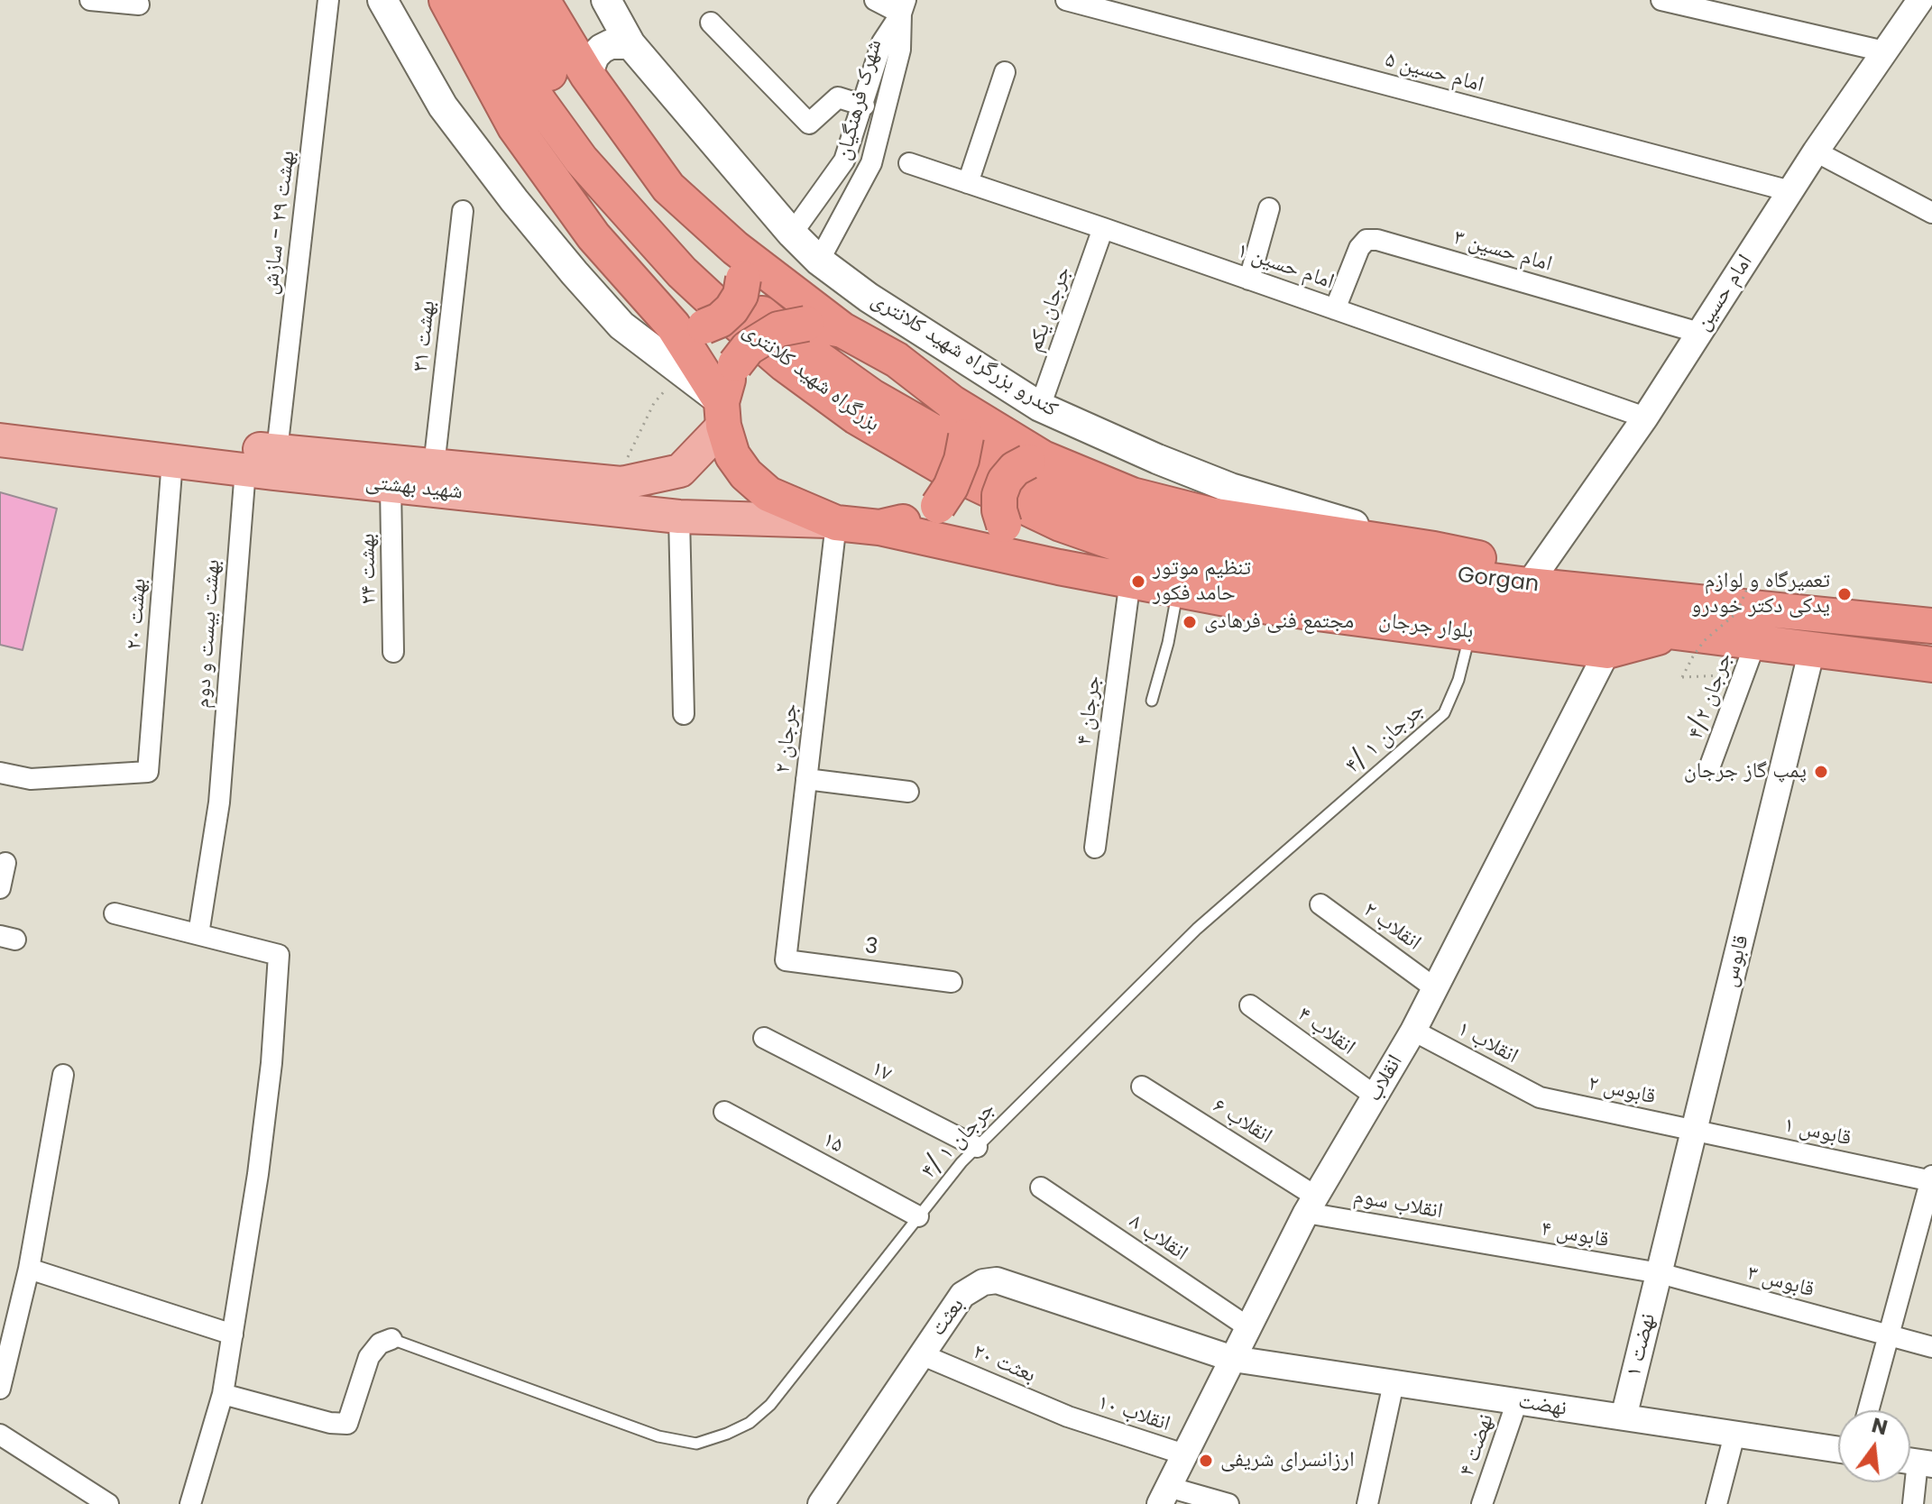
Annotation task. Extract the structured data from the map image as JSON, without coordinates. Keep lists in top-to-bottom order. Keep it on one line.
{"streets":{"highway":["بزرگراه شهید کلانتری","Gorgan","بلوار جرجان"],"main road":["کندرو بزرگراه شهید کلانتری","شهید بهشتی"],"street":["امام حسین ۵","شهرک فرهنگیان","بهشت ۲۹ - سازش","امام حسین ۳","امام حسین ۱","امام حسین","جرجان یکم","بهشت ۳۱","بهشت ۲۴","بهشت ۲۰","بهشت بیست و دوم","۴/۲ جرجان","۴ جرجان","جرجان ۲","۲ انقلاب","3","قابوس","۴ انقلاب","انقلاب ۱","۱۷","انقلاب","۲ قابوس","۶ انقلاب","۱ قابوس","۱۵","انقلاب سوم","۴ قابوس","۸ انقلاب","۳ قابوس","بعثت","۱ نهضت","۲۰ بعثت","نهضت","۱۰ انقلاب","۴ نهضت"],"lane":["جرجان ۱ /۴"]},"crossings":[["امام حسین ۵","امام حسین"],["شهرک فرهنگیان","کندرو بزرگراه شهید کلانتری"],["بهشت ۲۹ - سازش","شهید بهشتی"],["امام حسین ۳","امام حسین ۱"],["امام حسین ۳","امام حسین"],["امام حسین ۱","امام حسین"],["امام حسین ۱","جرجان یکم"],["امام حسین","Gorgan"],["جرجان یکم","کندرو بزرگراه شهید کلانتری"],["بهشت ۳۱","شهید بهشتی"],["بزرگراه شهید کلانتری","Gorgan"],["شهید بهشتی","بهشت ۲۴"],["شهید بهشتی","بهشت ۲۰"],["شهید بهشتی","بلوار جرجان"],["شهید بهشتی","بهشت بیست و دوم"],["شهید بهشتی","جرجان ۲"],["Gorgan","بلوار جرجان"],["Gorgan","۴/۲ جرجان"],["Gorgan","قابوس"],["بلوار جرجان","۴ جرجان"],["بلوار جرجان","جرجان ۲"],["بلوار جرجان","جرجان ۱ /۴"],["بلوار جرجان","انقلاب"],["جرجان ۲","3"],["جرجان ۱ /۴","۱۷"],["جرجان ۱ /۴","۱۵"],["۲ انقلاب","انقلاب"],["قابوس","۲ قابوس"],["قابوس","۱ قابوس"],["قابوس","۴ قابوس"],["قابوس","۳ قابوس"],["قابوس","۱ نهضت"],["۴ انقلاب","انقلاب"],["انقلاب ۱","انقلاب"],["انقلاب ۱","۲ قابوس"],["انقلاب","۶ انقلاب"],["انقلاب","انقلاب سوم"],["انقلاب","۸ انقلاب"],["انقلاب","بعثت"],["انقلاب","نهضت"],["انقلاب","۱۰ انقلاب"],["۲ قابوس","۱ قابوس"],["۶ انقلاب","انقلاب سوم"],["انقلاب سوم","۴ قابوس"],["۴ قابوس","۳ قابوس"],["۴ قابوس","۱ نهضت"],["۳ قابوس","۱ نهضت"],["بعثت","۲۰ بعثت"],["بعثت","نهضت"],["۱ نهضت","نهضت"],["۲۰ بعثت","۱۰ انقلاب"],["نهضت","۴ نهضت"]],"places":["تنظیم موتور حامد فکور","تعمیرگاه و لوازم یدکی دکتر خودرو","مجتمع فنی فرهادی","پمپ گاز جرجان","ارزانسرای شریفی"],"north":"top"}
